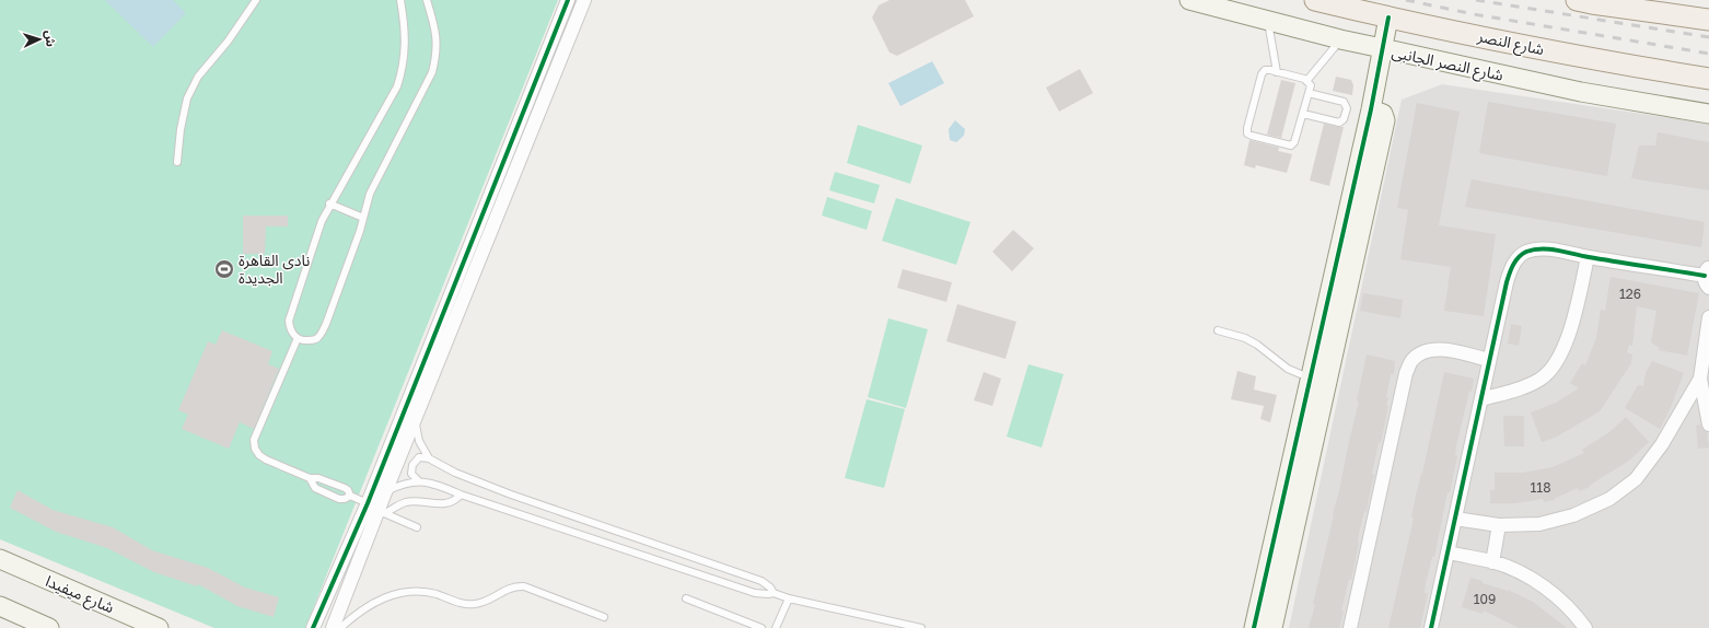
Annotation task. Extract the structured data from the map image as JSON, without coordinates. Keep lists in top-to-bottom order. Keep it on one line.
{"streets":{"main road":["شارع النصر"],"street":["شارع النصر الجانبى","شارع ميفيدا"]},"places":{"sports":["نادى القاهرة الجديدة"]},"house_numbers":["126","118","109"],"north":"right"}
